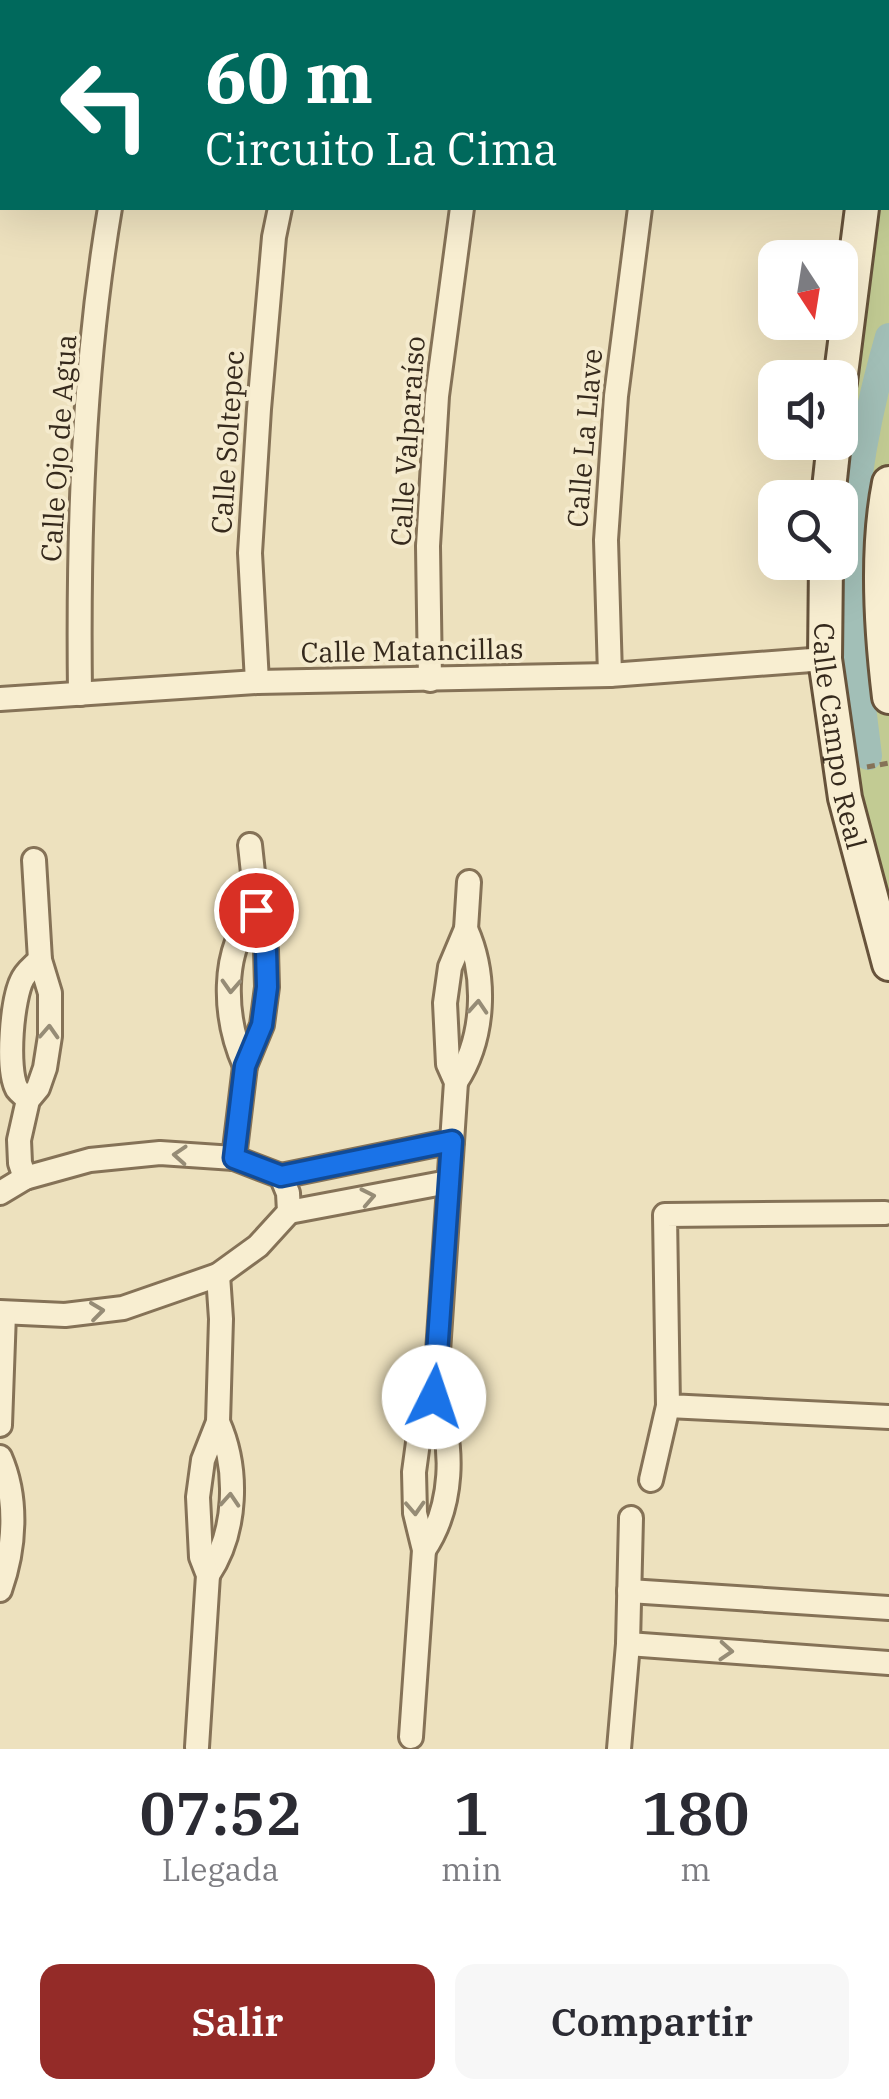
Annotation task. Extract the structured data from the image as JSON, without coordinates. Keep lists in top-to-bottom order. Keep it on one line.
{"streets":{"street":["Calle La Llave","Calle Valparaíso","Calle Soltepec","Calle Ojo de Agua","Calle Matancillas","Calle Campo Real"]},"crossings":[["Calle La Llave","Calle Matancillas"],["Calle Valparaíso","Calle Matancillas"],["Calle Soltepec","Calle Matancillas"],["Calle Ojo de Agua","Calle Matancillas"],["Calle Matancillas","Calle Campo Real"]],"north":"bottom","page":{"turn":["60 m","Circuito La Cima"],"eta":["07:52","Llegada","1","min","180","m"],"buttons":["Salir","Compartir"]}}
